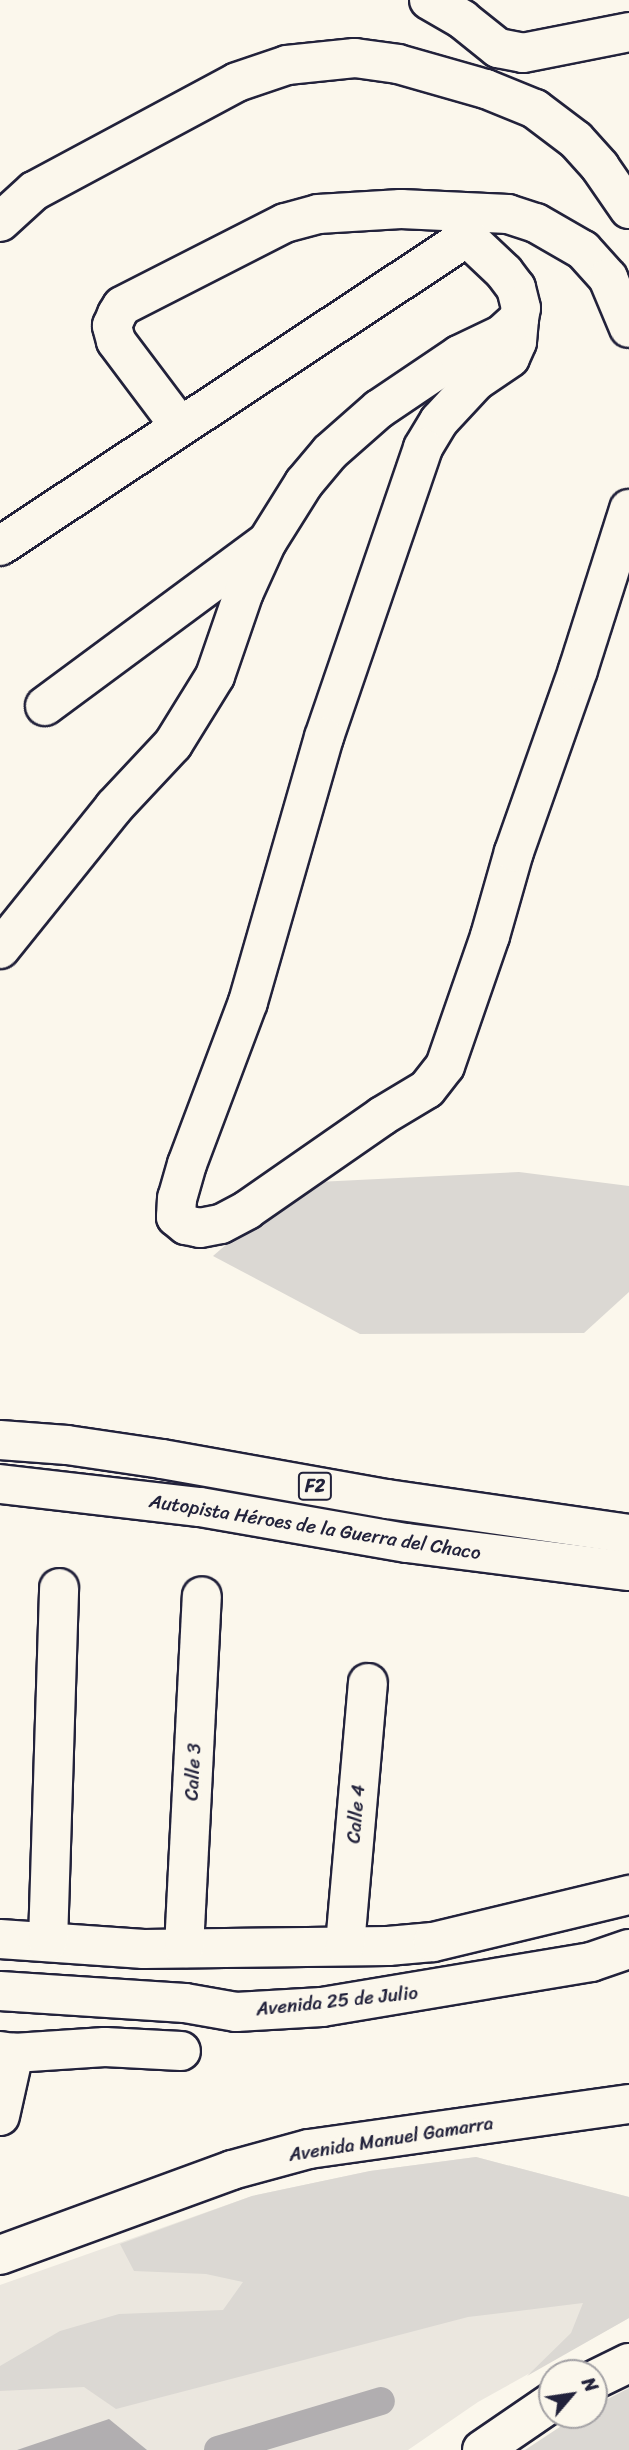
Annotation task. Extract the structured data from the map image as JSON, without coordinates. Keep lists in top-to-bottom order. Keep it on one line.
{"streets":{"main road":["F2","Autopista Héroes de la Guerra del Chaco","Calle 3","Calle 4","Avenida 25 de Julio","Avenida Manuel Gamarra"]},"north":"top right"}
